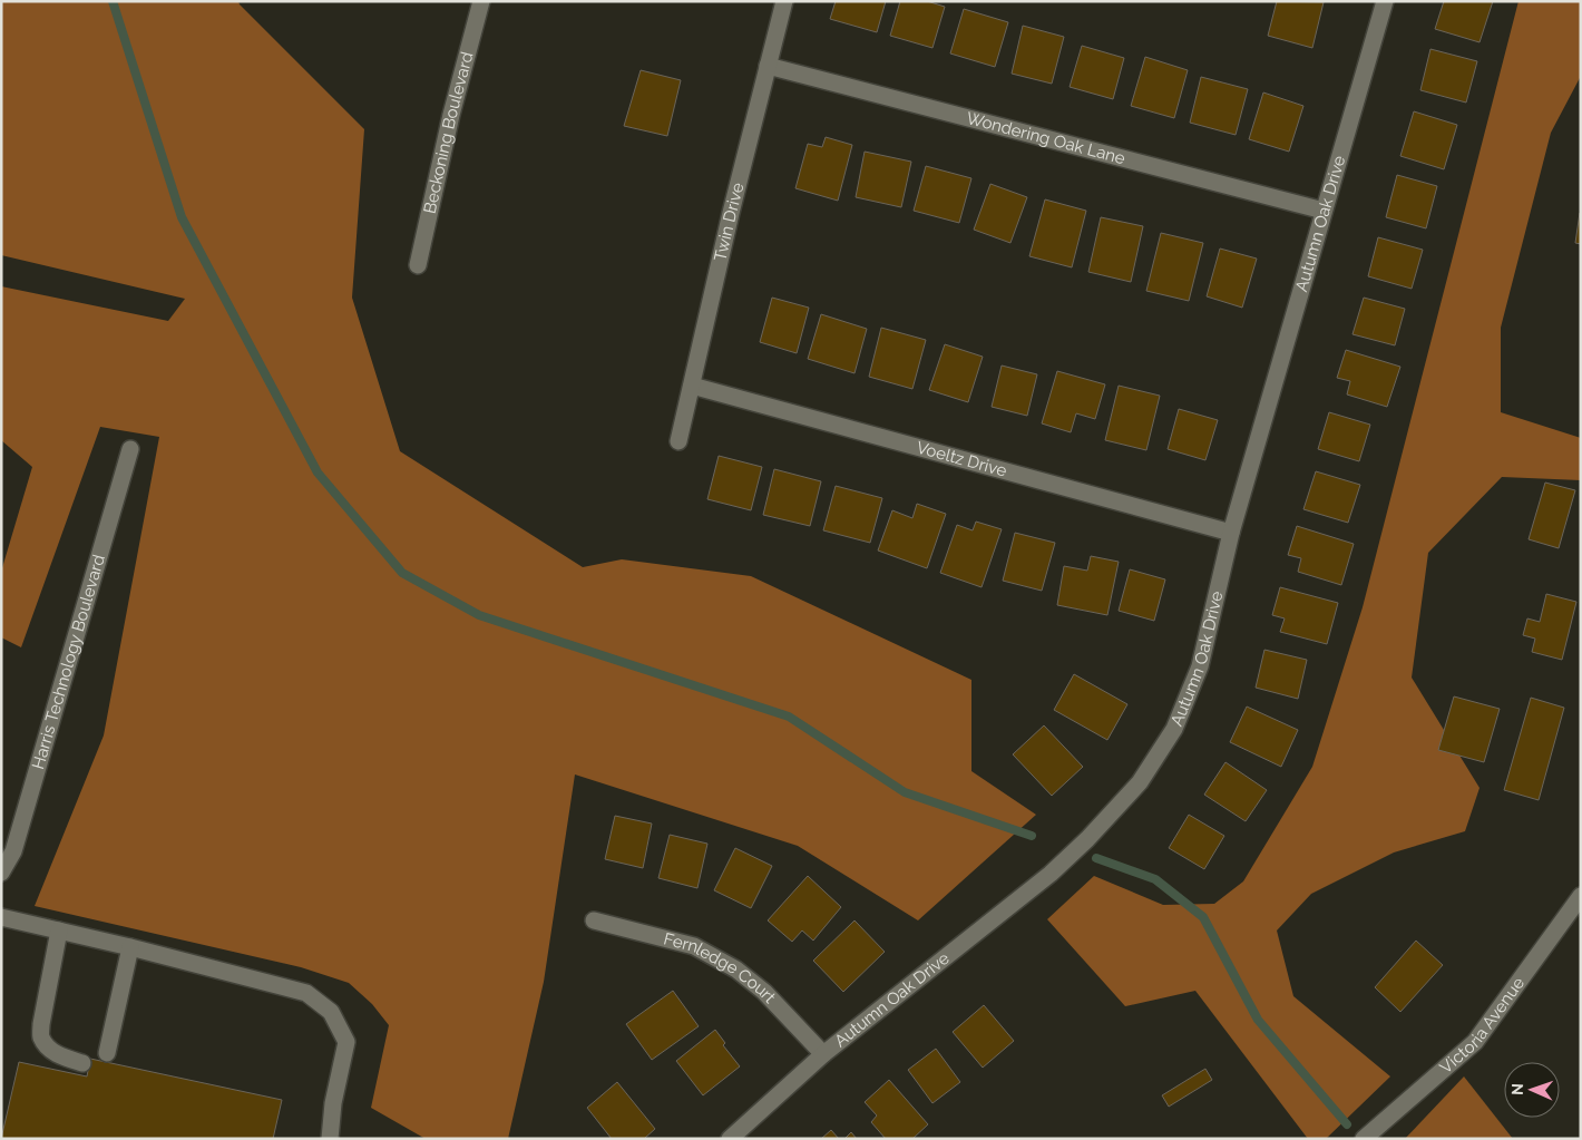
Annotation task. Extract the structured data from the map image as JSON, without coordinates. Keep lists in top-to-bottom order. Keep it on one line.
{"streets":{"street":["Beckoning Boulevard","Wondering Oak Lane","Twin Drive","Autumn Oak Drive","Voeltz Drive","Harris Technology Boulevard","Fernledge Court","Victoria Avenue"]},"crossings":[["Wondering Oak Lane","Twin Drive"],["Wondering Oak Lane","Autumn Oak Drive"],["Twin Drive","Voeltz Drive"],["Autumn Oak Drive","Voeltz Drive"],["Autumn Oak Drive","Fernledge Court"]],"north":"left"}
